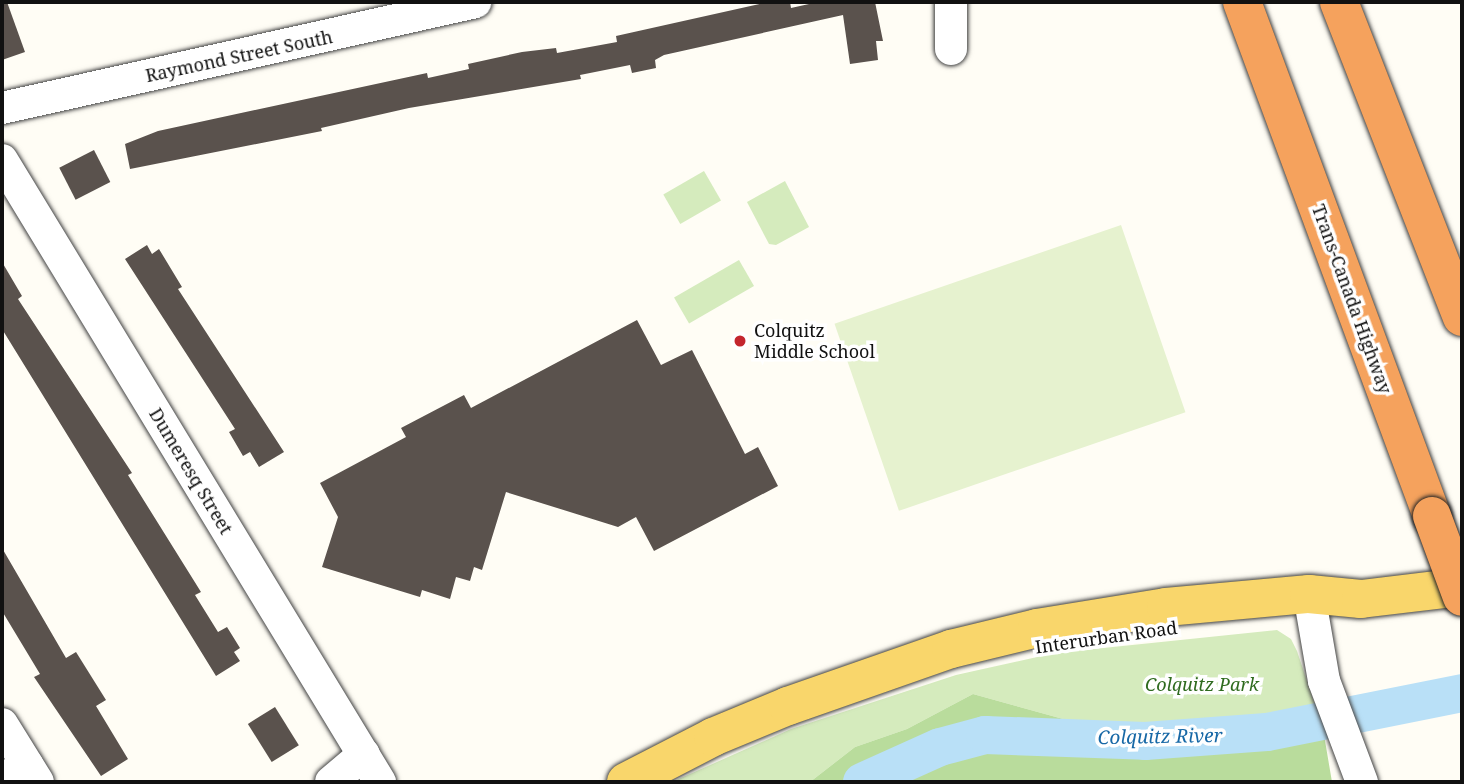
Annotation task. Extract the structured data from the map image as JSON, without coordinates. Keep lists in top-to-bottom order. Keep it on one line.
{"streets":{"highway":["Trans-Canada Highway"],"main road":["Interurban Road"],"street":["Raymond Street South","Dumeresq Street"]},"water":["Colquitz River"],"parks":["Colquitz Park"],"places":["Colquitz Middle School"]}
